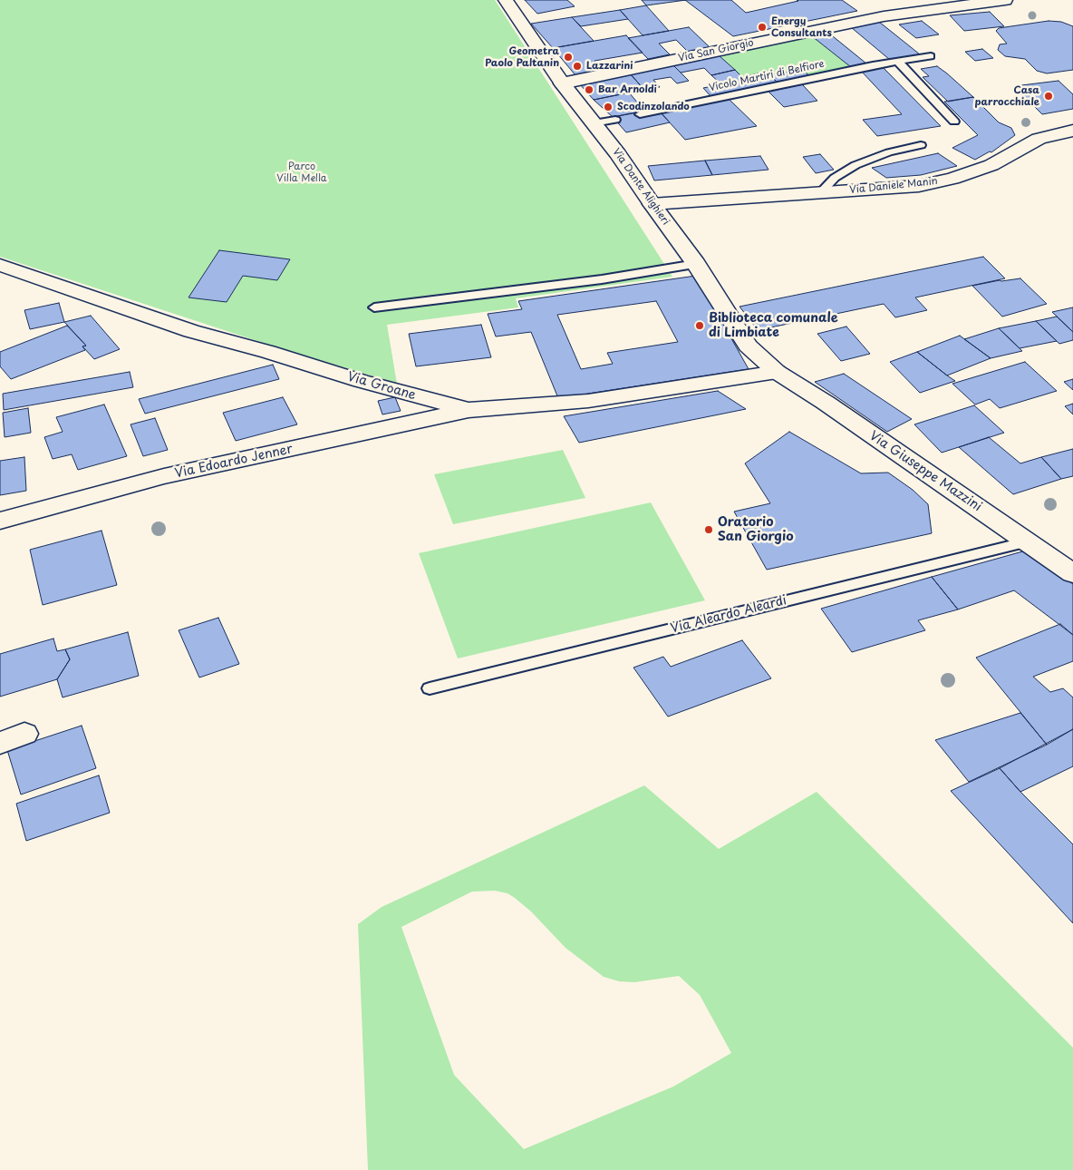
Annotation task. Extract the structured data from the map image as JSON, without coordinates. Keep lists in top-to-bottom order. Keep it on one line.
{"streets":{"street":["Via San Giorgio","Via Daniele Manin","Via Dante Alighieri","Via Groane","Via Edoardo Jenner","Via Giuseppe Mazzini"],"lane":["Vicolo Martiri di Belfiore","Via Aleardo Aleardi"]},"crossings":[["Via San Giorgio","Via Dante Alighieri"],["Via Daniele Manin","Via Dante Alighieri"],["Via Dante Alighieri","Via Groane"],["Via Dante Alighieri","Via Giuseppe Mazzini"],["Via Groane","Via Edoardo Jenner"],["Via Groane","Via Giuseppe Mazzini"],["Via Giuseppe Mazzini","Via Aleardo Aleardi"]],"parks":["Parco Villa Mella"],"places":["Energy Consultants","Geometra Paolo Paltanin","Lazzarini","Bar Arnoldi","Casa parrocchiale","Scodinzolando","Biblioteca comunale di Limbiate","Oratorio San Giorgio"]}
